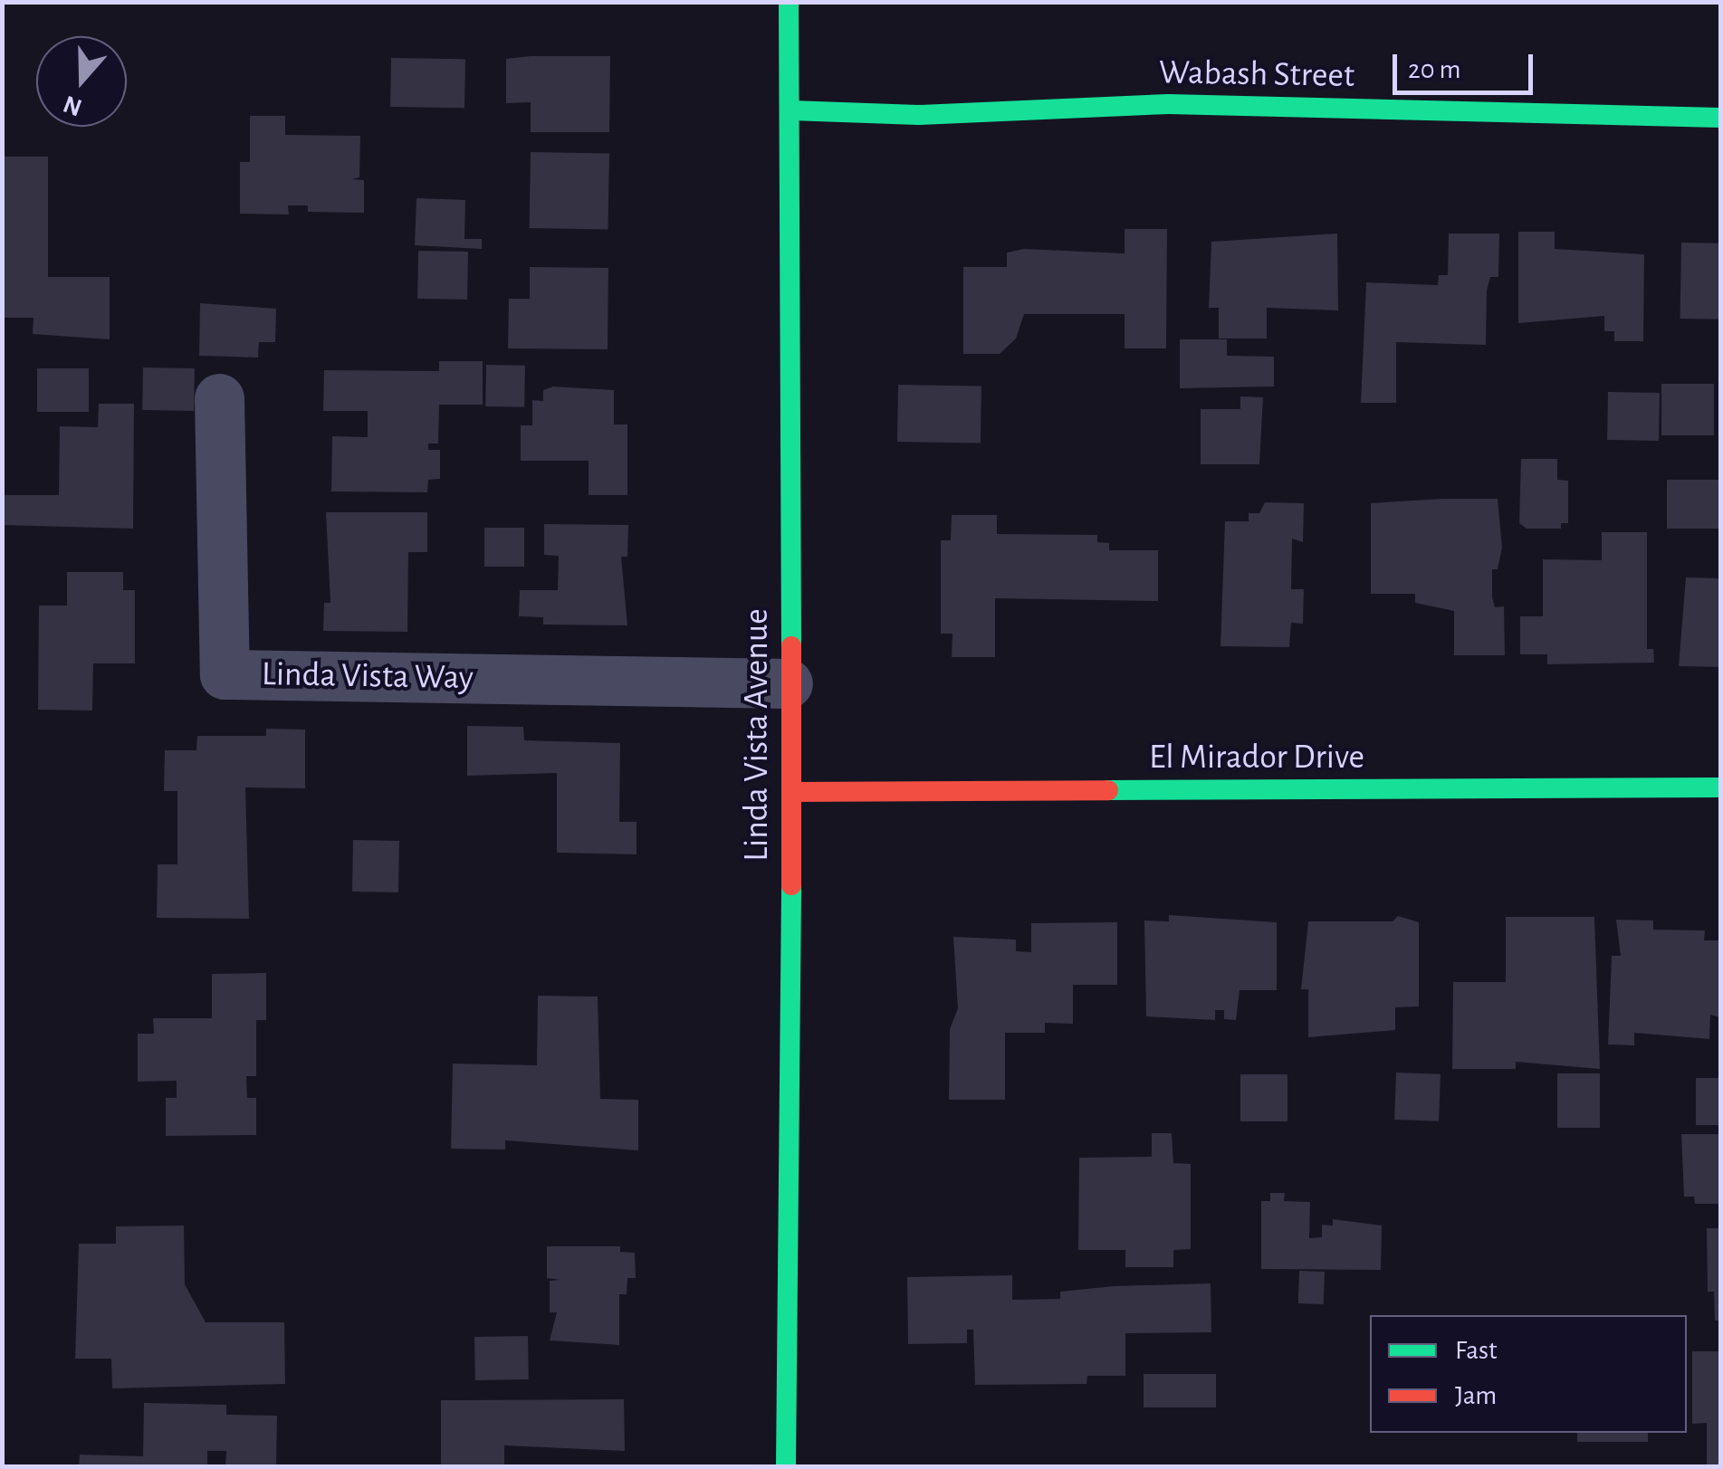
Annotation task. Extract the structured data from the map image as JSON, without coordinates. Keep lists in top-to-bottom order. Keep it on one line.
{"streets":{"street":["Wabash Street","Linda Vista Way","Linda Vista Avenue","El Mirador Drive"]},"crossings":[["Wabash Street","Linda Vista Avenue"],["Linda Vista Way","Linda Vista Avenue"],["Linda Vista Avenue","El Mirador Drive"]],"legend":["Fast","Jam"],"scale_bar":"20 m","north":"bottom"}
